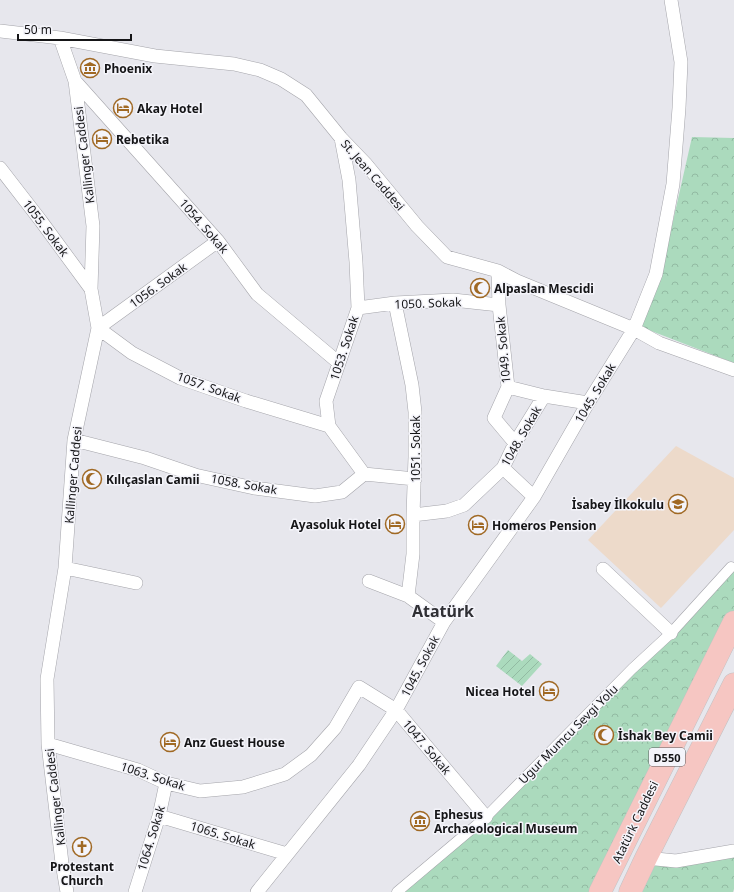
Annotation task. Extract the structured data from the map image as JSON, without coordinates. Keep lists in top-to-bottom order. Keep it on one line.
{"streets":{"highway":["D550","Atatürk Caddesi"],"street":["Kallinger Caddesi","St. Jean Caddesi","1054. Sokak","1055. Sokak","1056. Sokak","1050. Sokak","1053. Sokak","1049. Sokak","1057. Sokak","1045. Sokak","1048. Sokak","1051. Sokak","1058. Sokak","Ugur Mumcu Sevgi Yolu","1047. Sokak","1063. Sokak","1065. Sokak","1064. Sokak"]},"crossings":[["Kallinger Caddesi","St. Jean Caddesi"],["Kallinger Caddesi","1054. Sokak"],["Kallinger Caddesi","1055. Sokak"],["Kallinger Caddesi","1056. Sokak"],["Kallinger Caddesi","1057. Sokak"],["Kallinger Caddesi","1058. Sokak"],["Kallinger Caddesi","1063. Sokak"],["St. Jean Caddesi","1053. Sokak"],["St. Jean Caddesi","1049. Sokak"],["St. Jean Caddesi","1045. Sokak"],["1054. Sokak","1056. Sokak"],["1054. Sokak","1053. Sokak"],["1056. Sokak","1057. Sokak"],["1050. Sokak","1053. Sokak"],["1050. Sokak","1049. Sokak"],["1050. Sokak","1051. Sokak"],["1053. Sokak","1057. Sokak"],["1053. Sokak","1058. Sokak"],["1049. Sokak","1048. Sokak"],["1045. Sokak","1047. Sokak"],["1045. Sokak","1065. Sokak"],["1048. Sokak","1051. Sokak"],["Ugur Mumcu Sevgi Yolu","1047. Sokak"],["1047. Sokak","1063. Sokak"],["1063. Sokak","1064. Sokak"],["1065. Sokak","1064. Sokak"]],"districts":["Atatürk"],"places":{"museum":["Phoenix","Ephesus Archaeological Museum"],"hotel":["Akay Hotel","Rebetika","Ayasoluk Hotel","Homeros Pension","Nicea Hotel","Anz Guest House"],"mosque":["Alpaslan Mescidi","Kılıçaslan Camii","İshak Bey Camii"],"school or university":["İsabey İlkokulu"],"church":["Protestant Church"]},"scale_bar":"50 m"}
